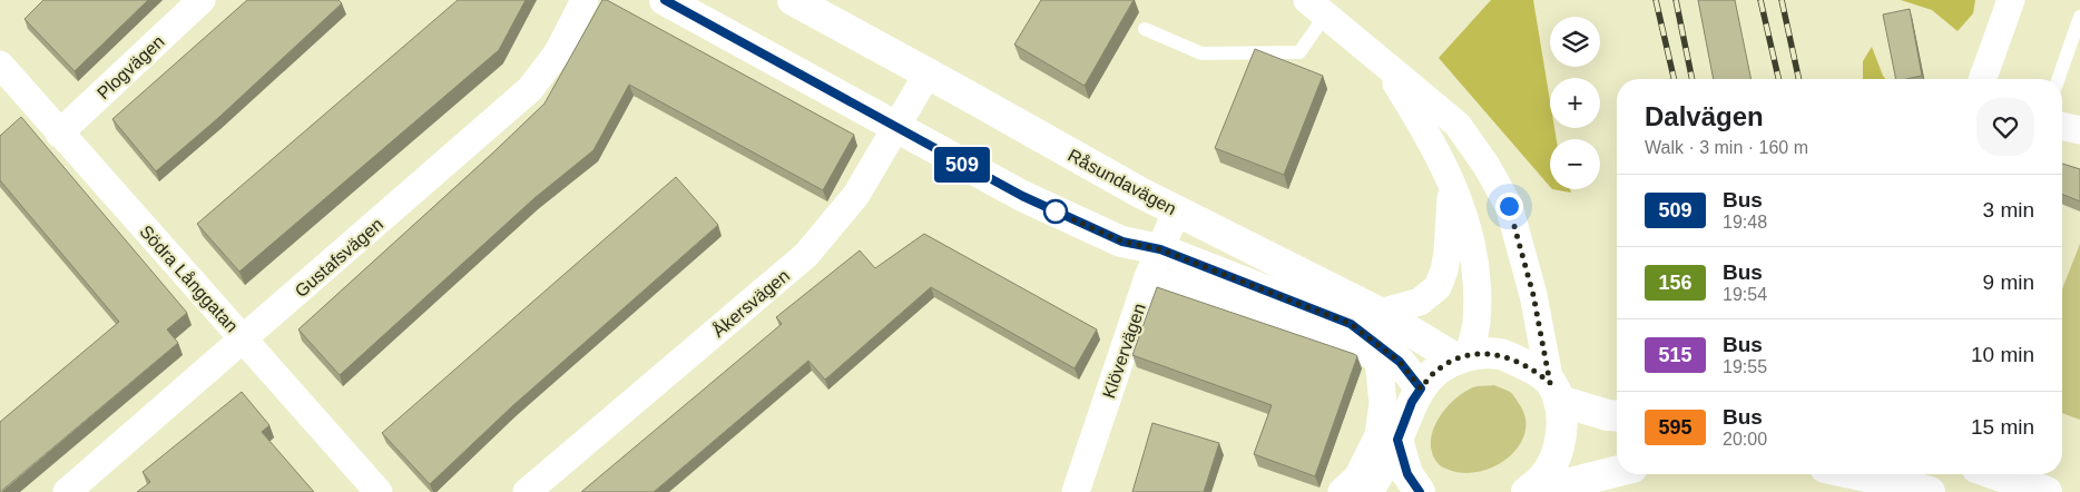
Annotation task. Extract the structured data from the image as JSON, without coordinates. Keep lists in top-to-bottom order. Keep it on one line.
{"streets":{"street":["Plogvägen","Råsundavägen","Gustafsvägen","Södra Långgatan","Åkersvägen","Klövervägen"]},"crossings":[["Plogvägen","Södra Långgatan"],["Råsundavägen","Åkersvägen"],["Råsundavägen","Klövervägen"],["Gustafsvägen","Södra Långgatan"]],"lines":["bus line 509"],"page":{"on_map":"509","map_buttons":["+","−"],"heading":["Dalvägen","Walk · 3 min · 160 m"],"list":[{"mark":"509","name":"Bus","note":"19:48","value":"3 min"},{"mark":"156","name":"Bus","note":"19:54","value":"9 min"},{"mark":"515","name":"Bus","note":"19:55","value":"10 min"},{"mark":"595","name":"Bus","note":"20:00","value":"15 min"}]}}
